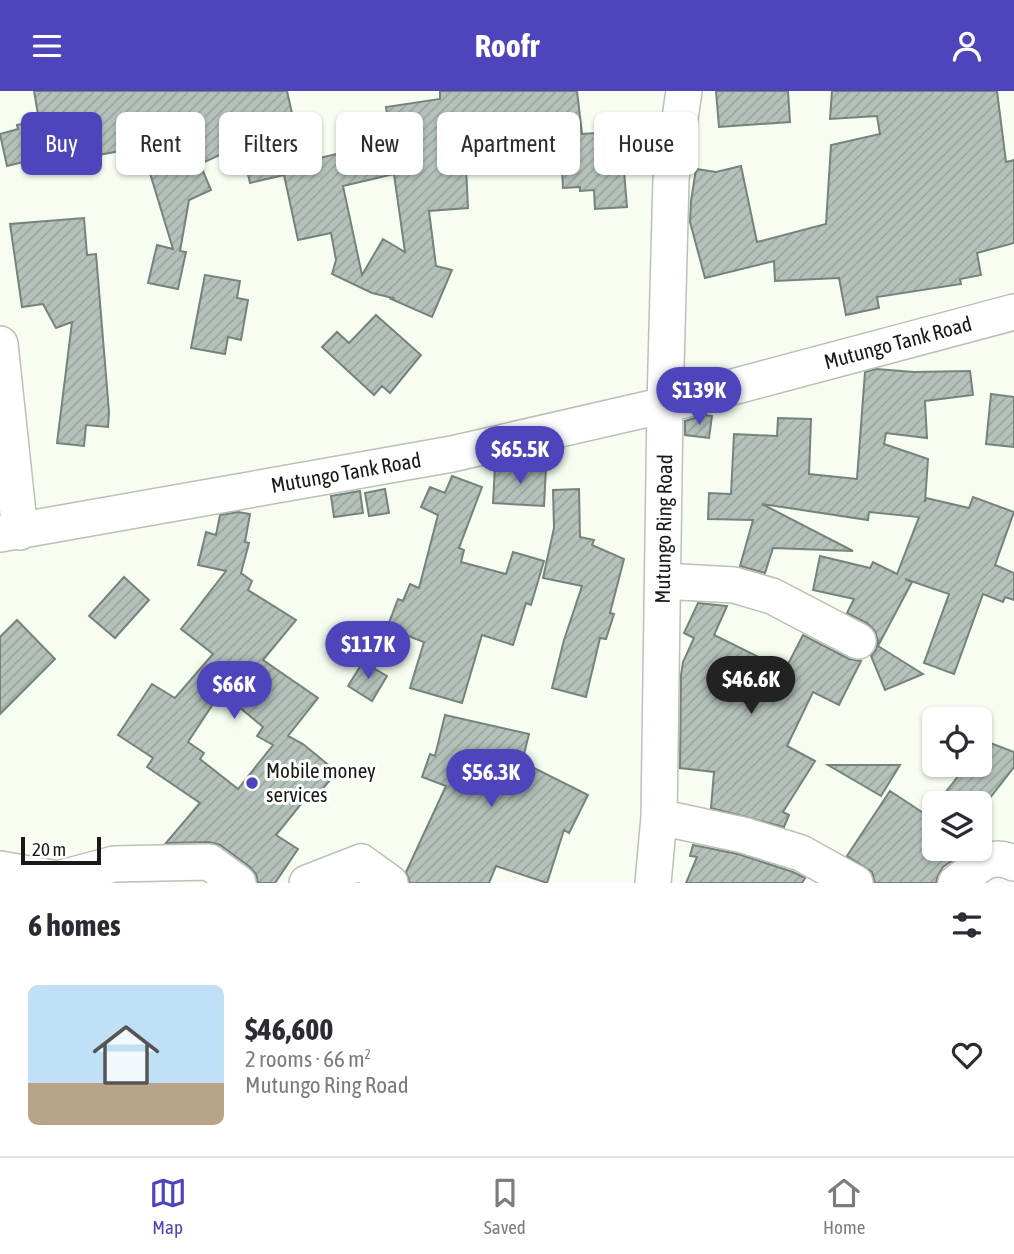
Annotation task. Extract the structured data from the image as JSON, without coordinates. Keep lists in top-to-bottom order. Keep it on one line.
{"streets":{"street":["Mutungo Tank Road","Mutungo Ring Road"]},"crossings":[["Mutungo Tank Road","Mutungo Ring Road"]],"places":["Mobile money services"],"scale_bar":"20 m","page":{"header":"Roofr","chip":["Buy","Rent","Filters","New","Apartment","House"],"price":["$139K","$65.5K","$117K","$46.6K","$66K","$56.3K"],"scale":"20 m","heading":"6 homes","list":[{"name":"$46,600","note":"2 rooms · 66 m² · Mutungo Ring Road"}],"tabs":["Map","Saved","Home"]}}
